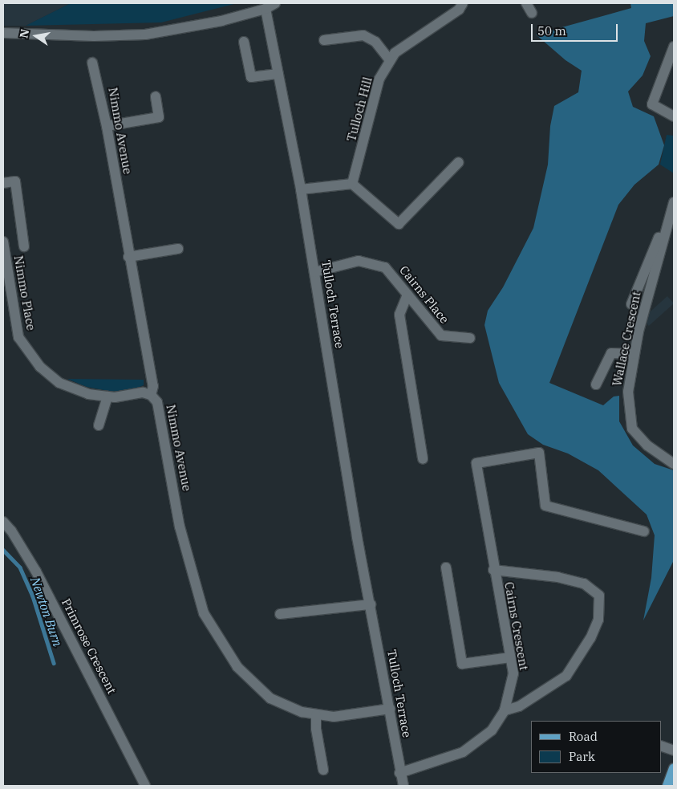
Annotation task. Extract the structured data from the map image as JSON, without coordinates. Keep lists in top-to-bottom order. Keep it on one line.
{"streets":{"street":["Tulloch Hill","Nimmo Avenue","Nimmo Place","Cairns Place","Tulloch Terrace","Wallace Crescent","Cairns Crescent","Primrose Crescent"]},"crossings":[["Nimmo Avenue","Nimmo Place"],["Nimmo Avenue","Tulloch Terrace"],["Cairns Place","Tulloch Terrace"],["Tulloch Terrace","Cairns Crescent"]],"water":["Newton Burn"],"legend":["Road","Park"],"scale_bar":"50 m","north":"left"}
